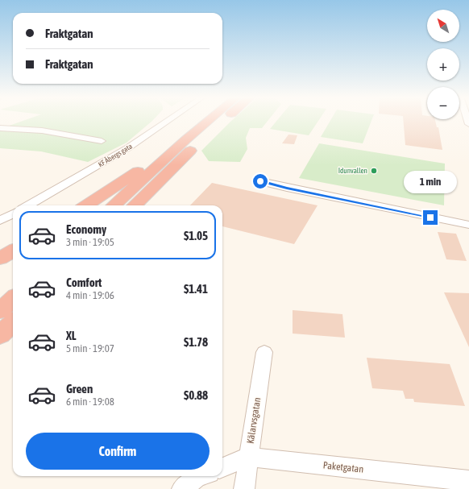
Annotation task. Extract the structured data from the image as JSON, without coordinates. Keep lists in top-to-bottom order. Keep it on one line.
{"streets":{"street":["KF Åbergs gata","Kälarvsgatan","Paketgatan"]},"crossings":[["Kälarvsgatan","Paketgatan"]],"places":["Idunvallen"],"north":"top left","page":{"map_buttons":["+","−"],"banner":["Fraktgatan","Fraktgatan"],"bubble":"1 min","list":[{"name":"Economy","note":"3 min · 19:05","value":"$1.05"},{"name":"Comfort","note":"4 min · 19:06","value":"$1.41"},{"name":"XL","note":"5 min · 19:07","value":"$1.78"},{"name":"Green","note":"6 min · 19:08","value":"$0.88"}],"buttons":"Confirm"}}
